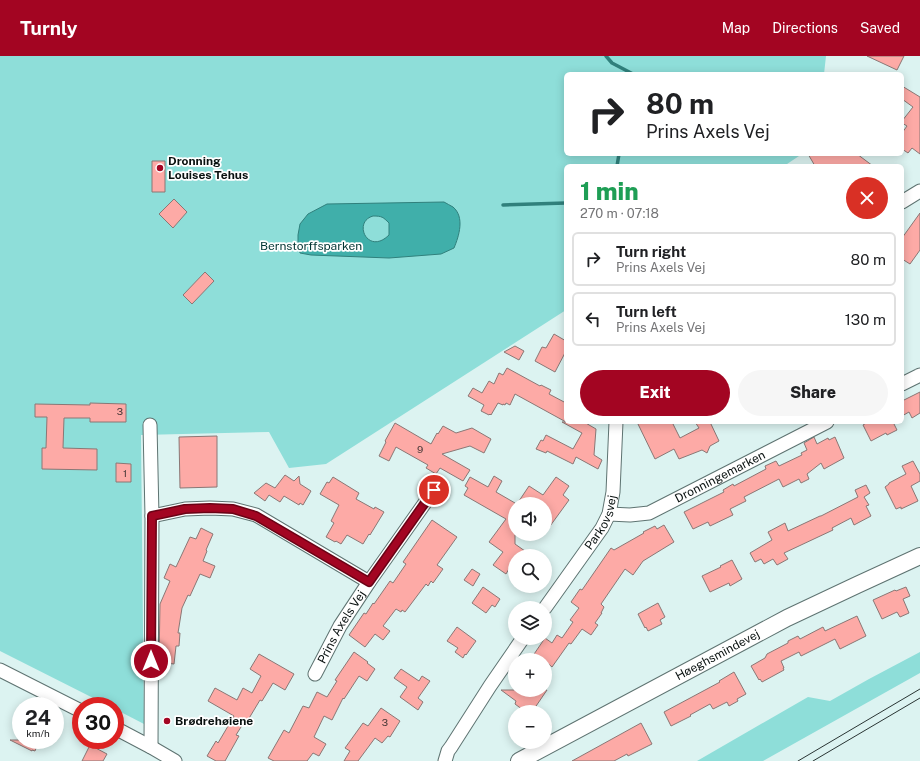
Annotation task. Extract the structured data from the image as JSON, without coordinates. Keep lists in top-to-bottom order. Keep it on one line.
{"streets":{"street":["Dronningemarken","Parkovsvej","Prins Axels Vej","Høeghsmindevej"]},"crossings":[["Dronningemarken","Parkovsvej"]],"parks":["Bernstorffsparken"],"places":["Dronning Louises Tehus","Brødrehøiene"],"house_numbers":["3","9","1","3"],"page":{"header":"Turnly","nav":["Map","Directions","Saved"],"turn":["80 m","Prins Axels Vej"],"heading":["1 min","270 m · 07:18"],"list":[{"name":"Turn right","note":"Prins Axels Vej","value":"80 m"},{"name":"Turn left","note":"Prins Axels Vej","value":"130 m"}],"buttons":["Exit","Share"],"map_buttons":["+","−"],"speed":"24 km/h","limit":"30"}}
